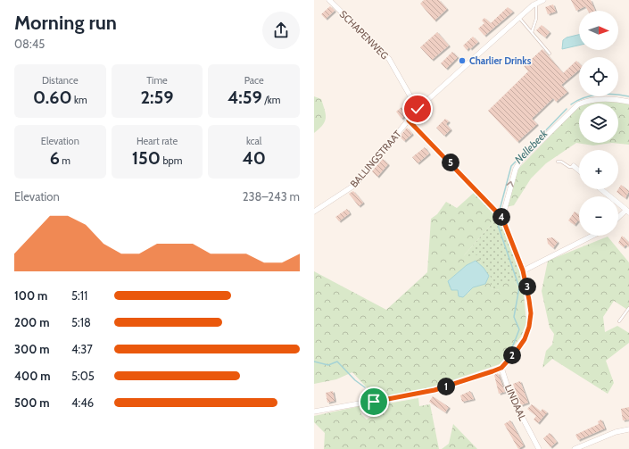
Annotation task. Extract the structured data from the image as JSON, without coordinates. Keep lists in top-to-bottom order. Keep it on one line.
{"streets":{"street":["SCHAPENWEG","BALLINGSTRAAT","LINDAAL"]},"crossings":[["SCHAPENWEG","BALLINGSTRAAT"]],"water":["Nellebeek"],"places":["Charlier Drinks"],"north":"right","page":{"heading":["Morning run","08:45"],"map_buttons":["+","−"],"stats":[["Distance","0.60 km"],["Time","2:59"],["Pace","4:59 /km"],["Elevation","6 m"],["Heart rate","150 bpm"],["kcal","40"]],"pins":["5","4","3","2","1"],"chart":["Elevation","238–243 m"],"list":[{"name":"100 m","note":"5:11"},{"name":"200 m","note":"5:18"},{"name":"300 m","note":"4:37"},{"name":"400 m","note":"5:05"},{"name":"500 m","note":"4:46"}]}}
